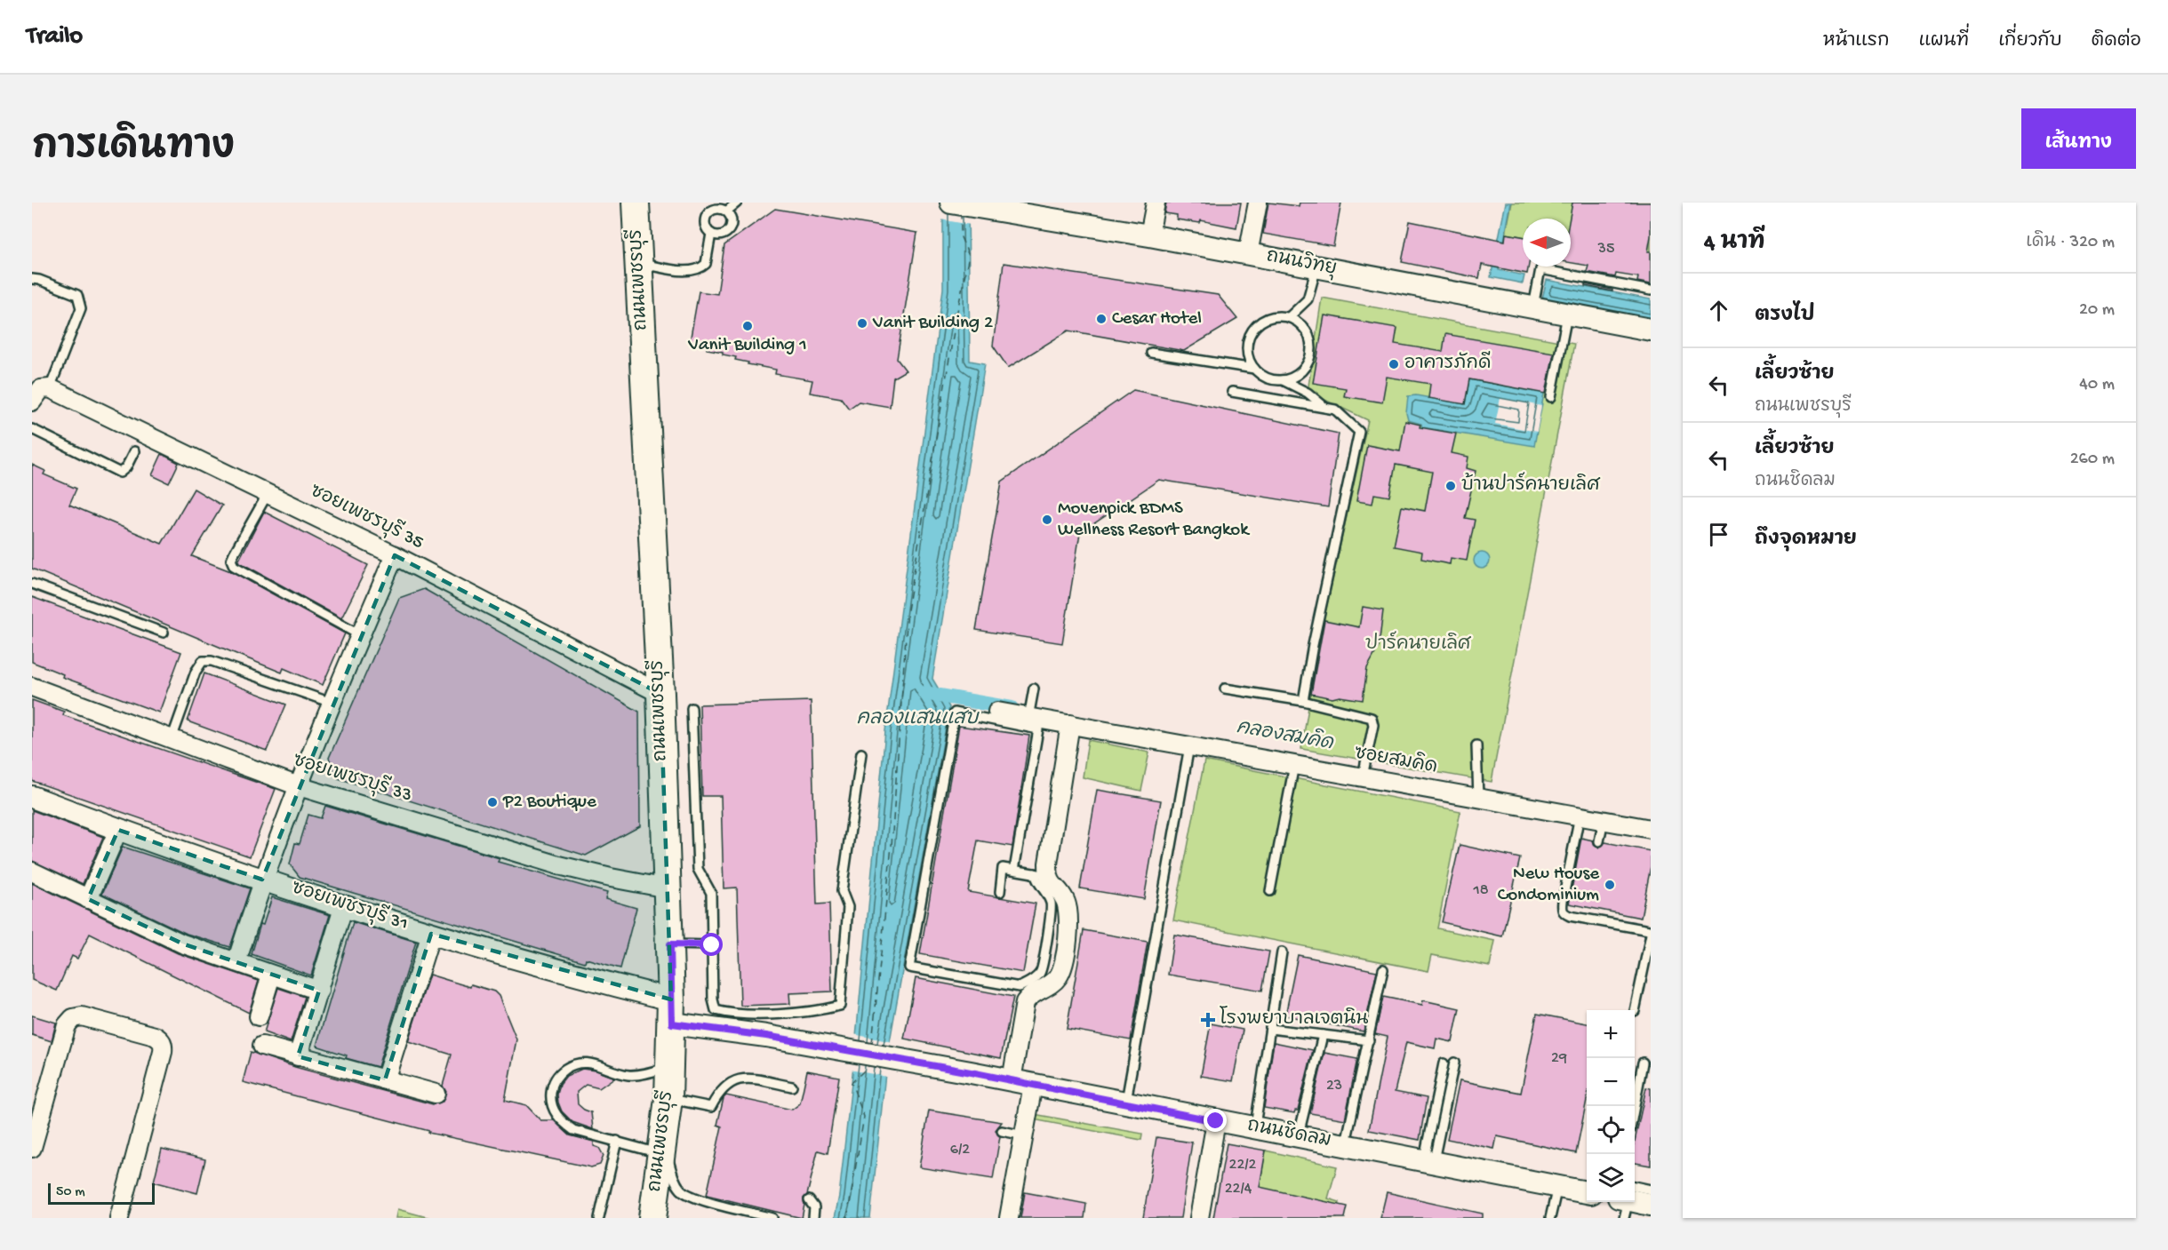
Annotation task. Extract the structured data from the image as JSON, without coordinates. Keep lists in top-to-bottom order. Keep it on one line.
{"streets":{"main road":["ถนนเพชรบุรี"],"street":["ถนนวิทยุ","ซอยเพชรบุรี 35","ซอยสมคิด","ซอยเพชรบุรี 33","ซอยเพชรบุรี 31","ถนนชิดลม"]},"crossings":[["ถนนเพชรบุรี","ซอยเพชรบุรี 35"],["ถนนเพชรบุรี","ซอยเพชรบุรี 33"],["ถนนเพชรบุรี","ซอยเพชรบุรี 31"],["ถนนเพชรบุรี","ถนนชิดลม"],["ซอยเพชรบุรี 31","ถนนชิดลม"]],"water":["คลองแสนแสบ","คลองสมคิด"],"parks":["ปาร์คนายเลิศ"],"places":{"other":["Cesar Hotel","Vanit Building 2","Vanit Building 1","อาคารภักดี","บ้านปาร์คนายเลิศ","Movenpick BDMS Wellness Resort Bangkok","P2 Boutique","New House Condominium"],"health":["โรงพยาบาลเจตนิน"]},"house_numbers":["35","18","29","23","6/2","22/2","22/4"],"scale_bar":"50 m","north":"left","page":{"header":"Trailo","nav":["หน้าแรก","แผนที่","เกี่ยวกับ","ติดต่อ"],"title":"การเดินทาง","buttons":"เส้นทาง","heading":["4 นาที","เดิน · 320 m"],"list":[["ตรงไป","20 m"],["เลี้ยวซ้าย","ถนนเพชรบุรี","40 m"],["เลี้ยวซ้าย","ถนนชิดลม","260 m"],"ถึงจุดหมาย"],"map_buttons":["+","−"],"scale":"50 m"}}
